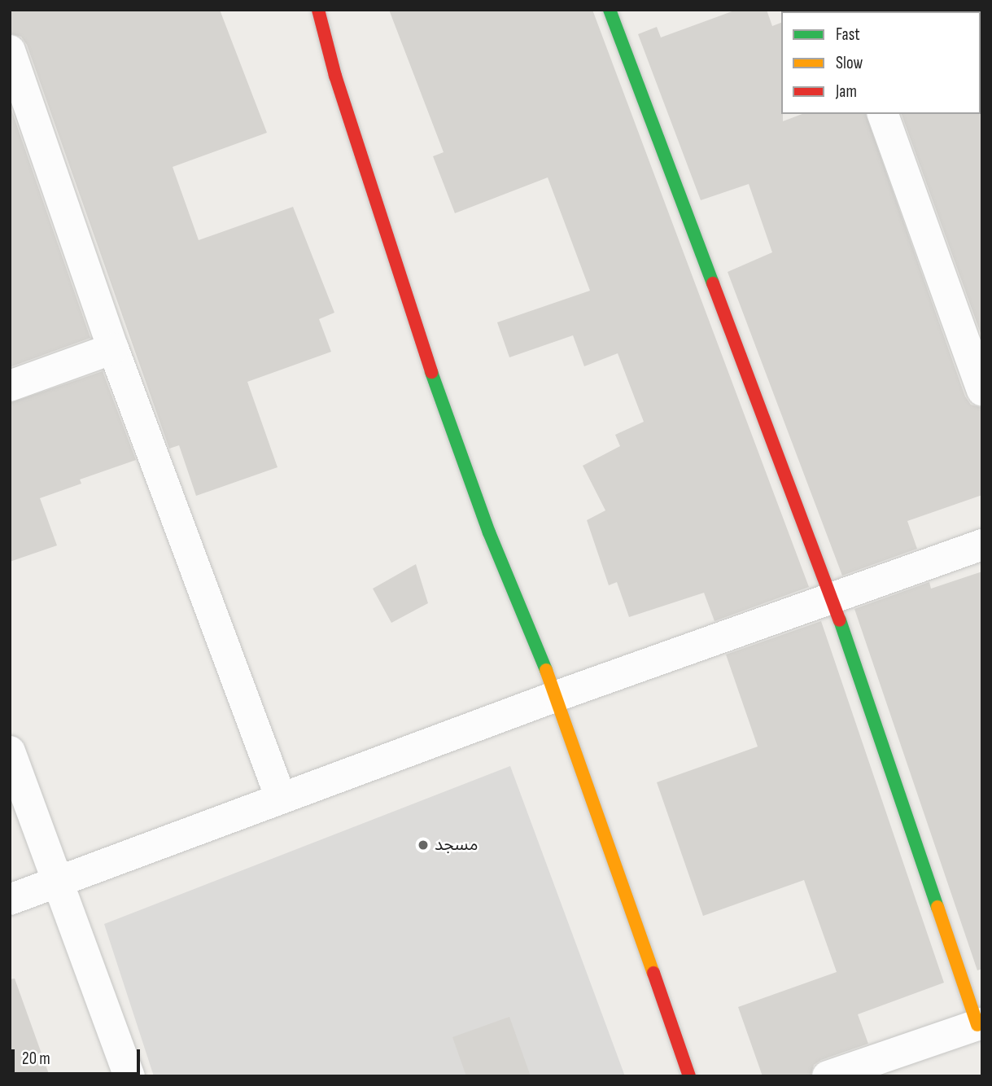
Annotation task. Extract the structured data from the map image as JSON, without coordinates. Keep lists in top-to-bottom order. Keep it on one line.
{"places":["مسجد"],"legend":["Fast","Slow","Jam"],"scale_bar":"20 m"}
